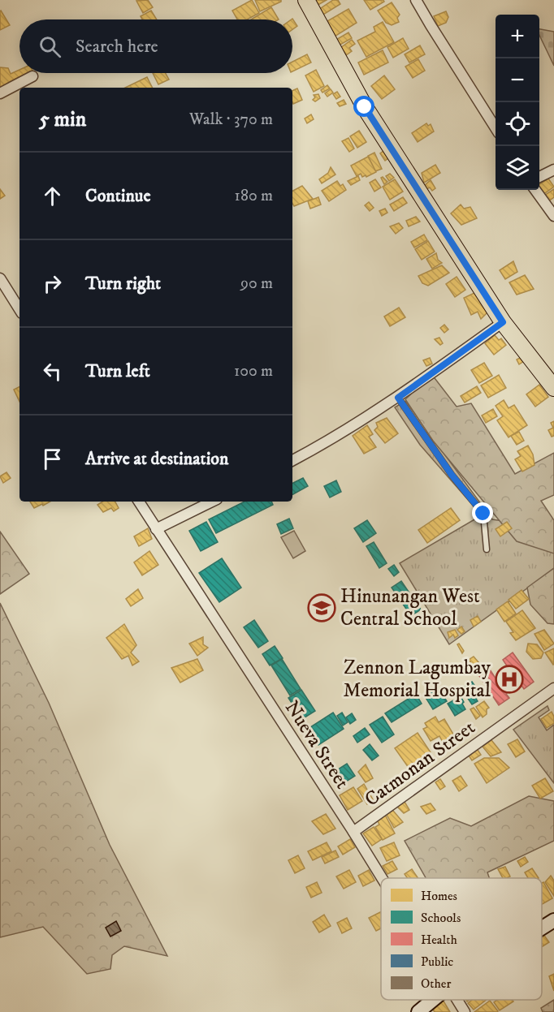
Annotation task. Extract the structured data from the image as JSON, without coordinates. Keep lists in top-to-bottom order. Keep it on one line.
{"streets":{"street":["Nueva Street","Catmonan Street"]},"crossings":[["Nueva Street","Catmonan Street"]],"places":{"school or university":["Hinunangan West Central School"],"hospital":["Zennon Lagumbay Memorial Hospital"]},"legend":["Homes","Schools","Health","Public","Other"],"page":{"map_buttons":["+","−"],"search":"Search here","heading":["5 min","Walk · 370 m"],"list":[["Continue","180 m"],["Turn right","90 m"],["Turn left","100 m"],"Arrive at destination"]}}
